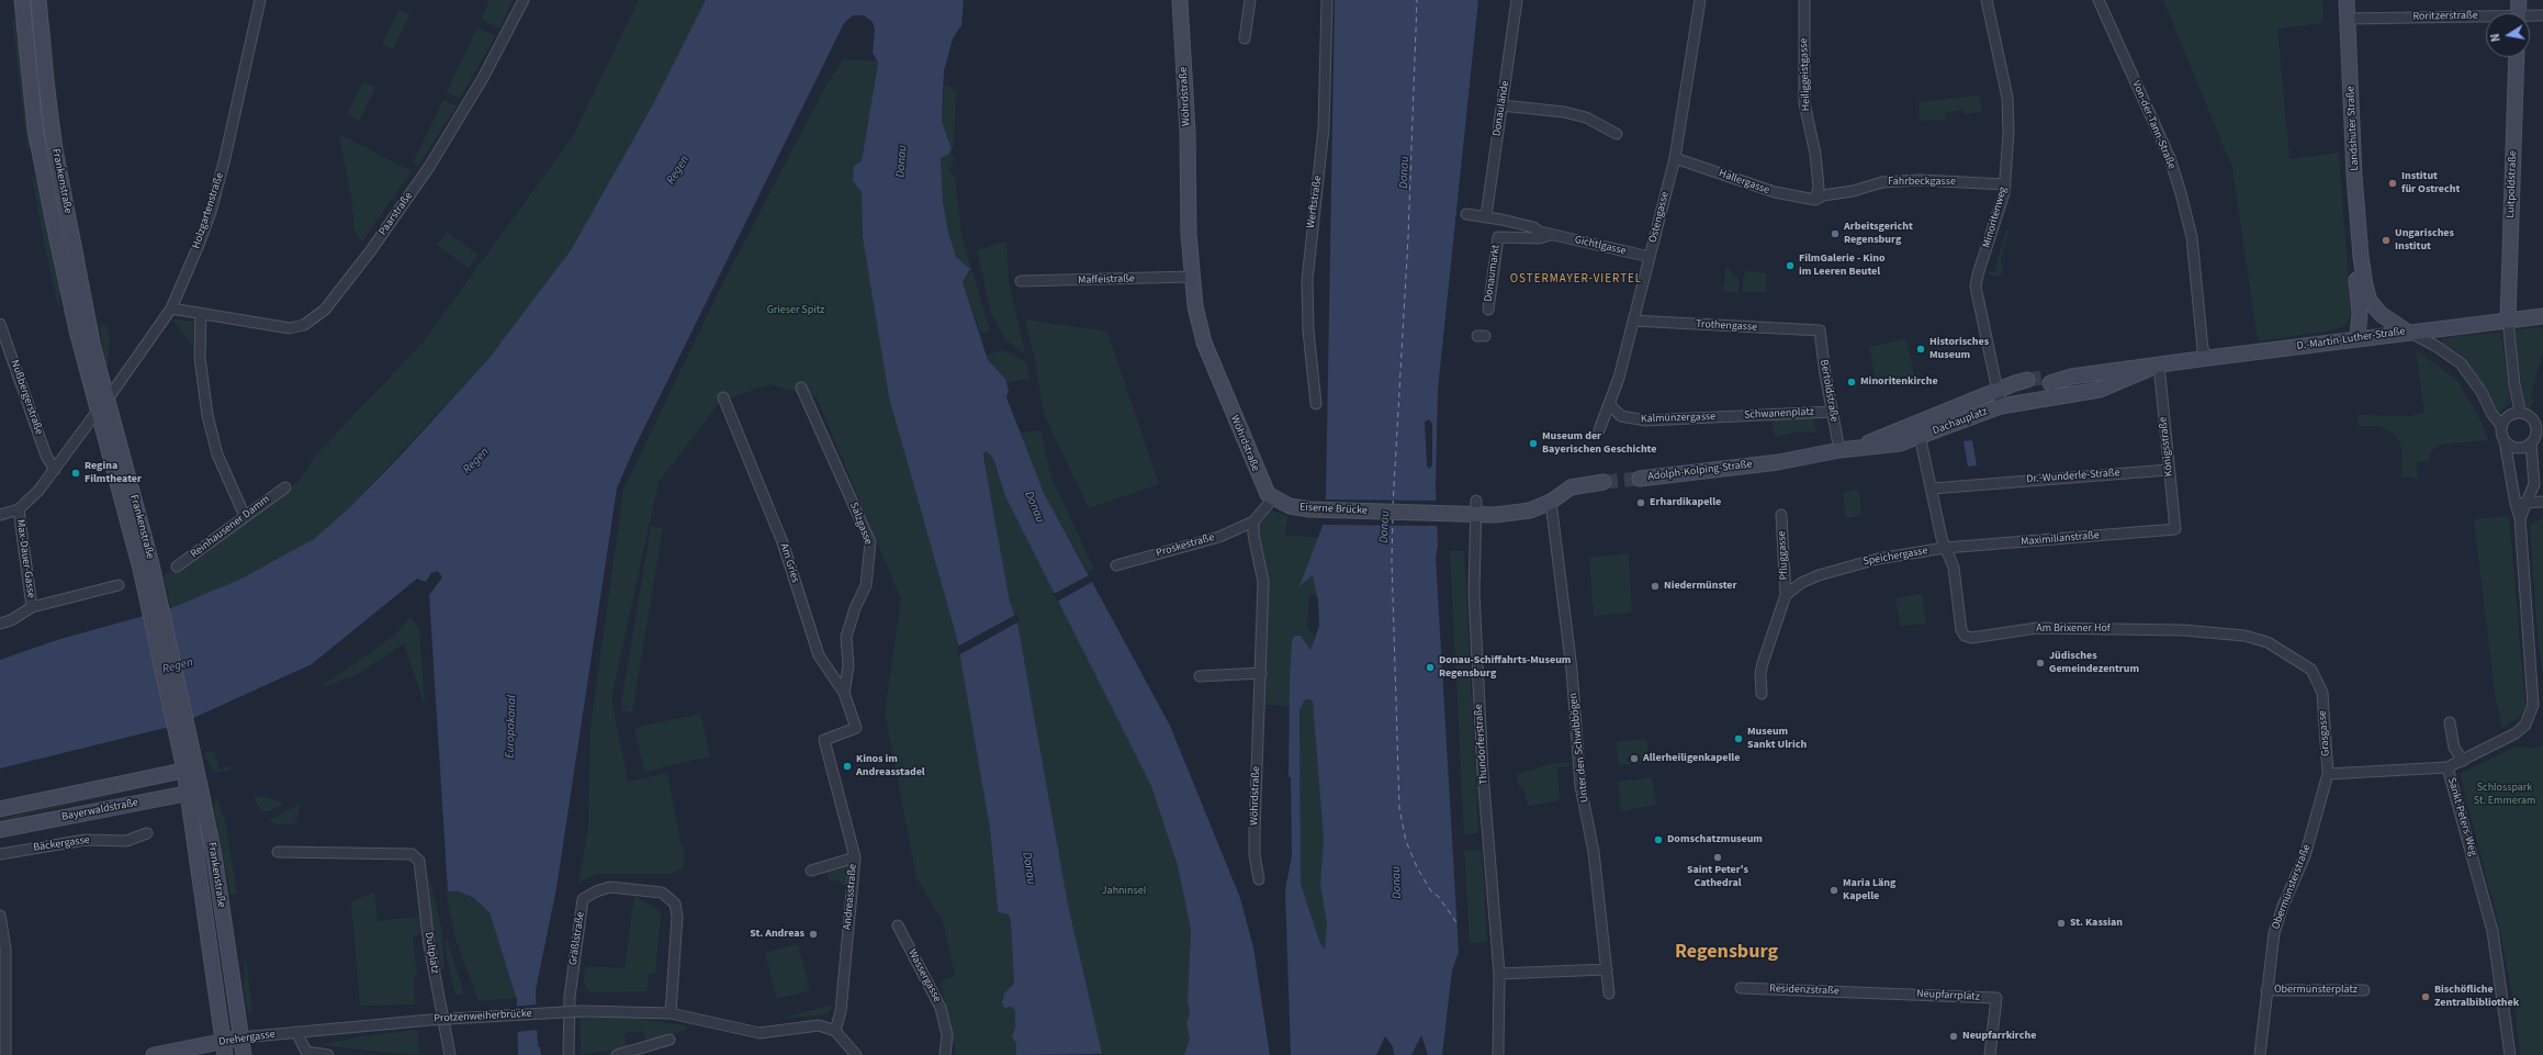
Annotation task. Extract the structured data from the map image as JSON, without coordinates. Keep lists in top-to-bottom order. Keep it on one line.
{"streets":{"street":["Roritzerstraße","Heiliggeistgasse","Wöhrdstraße","Donaulände","Von-der-Tann-Straße","Landshuter Straße","Frankenstraße","Hallergasse","Fahrbeckgasse","Luitpoldstraße","Werftstraße","Holzgartenstraße","Paarstraße","Ostengasse","Minoritenweg","Gichtlgasse","Donaumarkt","Maffeistraße","Trothengasse","D.-Martin-Luther-Straße","Bertoldstraße","Nußbergerstraße","Schwanenplatz","Kalmünzergasse","Dachauplatz","Königsstraße","Adolph-Kolping-Straße","Dr.-Wunderle-Straße","Eiserne Brücke","Salzgasse","Reinhausener Damm","Maximilianstraße","Proskestraße","Pfluggasse","Speichergasse","Max-Dauer-Gasse","Am Gries","Am Brixener Hof","Grasgasse","Thundorferstraße","Unter den Schwibbögen","Bayerwaldstraße","Sankt-Peters-Weg","Bäckergasse","Obermünsterstraße","Andreasstraße","Gräßlstraße","Dultplatz","Wassergasse","Residenzstraße","Obermünsterplatz","Neupfarrplatz","Protzenweiherbrücke","Drehergasse"]},"crossings":[["Roritzerstraße","Landshuter Straße"],["Heiliggeistgasse","Hallergasse"],["Heiliggeistgasse","Fahrbeckgasse"],["Wöhrdstraße","Maffeistraße"],["Wöhrdstraße","Eiserne Brücke"],["Wöhrdstraße","Proskestraße"],["Donaulände","Gichtlgasse"],["Von-der-Tann-Straße","D.-Martin-Luther-Straße"],["Landshuter Straße","D.-Martin-Luther-Straße"],["Frankenstraße","Holzgartenstraße"],["Frankenstraße","Bayerwaldstraße"],["Frankenstraße","Drehergasse"],["Hallergasse","Fahrbeckgasse"],["Hallergasse","Ostengasse"],["Fahrbeckgasse","Minoritenweg"],["Luitpoldstraße","D.-Martin-Luther-Straße"],["Holzgartenstraße","Paarstraße"],["Holzgartenstraße","Nußbergerstraße"],["Holzgartenstraße","Max-Dauer-Gasse"],["Ostengasse","Gichtlgasse"],["Ostengasse","Trothengasse"],["Ostengasse","Kalmünzergasse"],["Minoritenweg","D.-Martin-Luther-Straße"],["Minoritenweg","Dachauplatz"],["Gichtlgasse","Donaumarkt"],["Trothengasse","Bertoldstraße"],["D.-Martin-Luther-Straße","Dachauplatz"],["D.-Martin-Luther-Straße","Königsstraße"],["Bertoldstraße","Schwanenplatz"],["Bertoldstraße","Dachauplatz"],["Bertoldstraße","Adolph-Kolping-Straße"],["Schwanenplatz","Kalmünzergasse"],["Dachauplatz","Adolph-Kolping-Straße"],["Dachauplatz","Dr.-Wunderle-Straße"],["Dachauplatz","Maximilianstraße"],["Dachauplatz","Speichergasse"],["Dachauplatz","Am Brixener Hof"],["Königsstraße","Dr.-Wunderle-Straße"],["Königsstraße","Maximilianstraße"],["Eiserne Brücke","Thundorferstraße"],["Eiserne Brücke","Unter den Schwibbögen"],["Salzgasse","Am Gries"],["Maximilianstraße","Speichergasse"],["Pfluggasse","Speichergasse"],["Am Gries","Andreasstraße"],["Am Brixener Hof","Grasgasse"],["Grasgasse","Obermünsterstraße"],["Obermünsterstraße","Obermünsterplatz"],["Andreasstraße","Protzenweiherbrücke"],["Gräßlstraße","Protzenweiherbrücke"],["Residenzstraße","Neupfarrplatz"],["Protzenweiherbrücke","Drehergasse"]],"districts":["OSTERMAYER-VIERTEL","Regensburg"],"water":["Donau","Regen","Europakanal"],"parks":["Grieser Spitz","Schlosspark St. Emmeram","Jahninsel"],"places":["Institut für Ostrecht","Arbeitsgericht Regensburg","Ungarisches Institut","FilmGalerie - Kino im Leeren Beutel","Historisches Museum","Minoritenkirche","Museum der Bayerischen Geschichte","Regina Filmtheater","Erhardikapelle","Niedermünster","Jüdisches Gemeindezentrum","Donau-Schiffahrts-Museum Regensburg","Museum Sankt Ulrich","Allerheiligenkapelle","Kinos im Andreasstadel","Domschatzmuseum","Saint Peter's Cathedral","Maria Läng Kapelle","St. Kassian","St. Andreas","Bischöfliche Zentralbibliothek","Neupfarrkirche"],"north":"left"}
